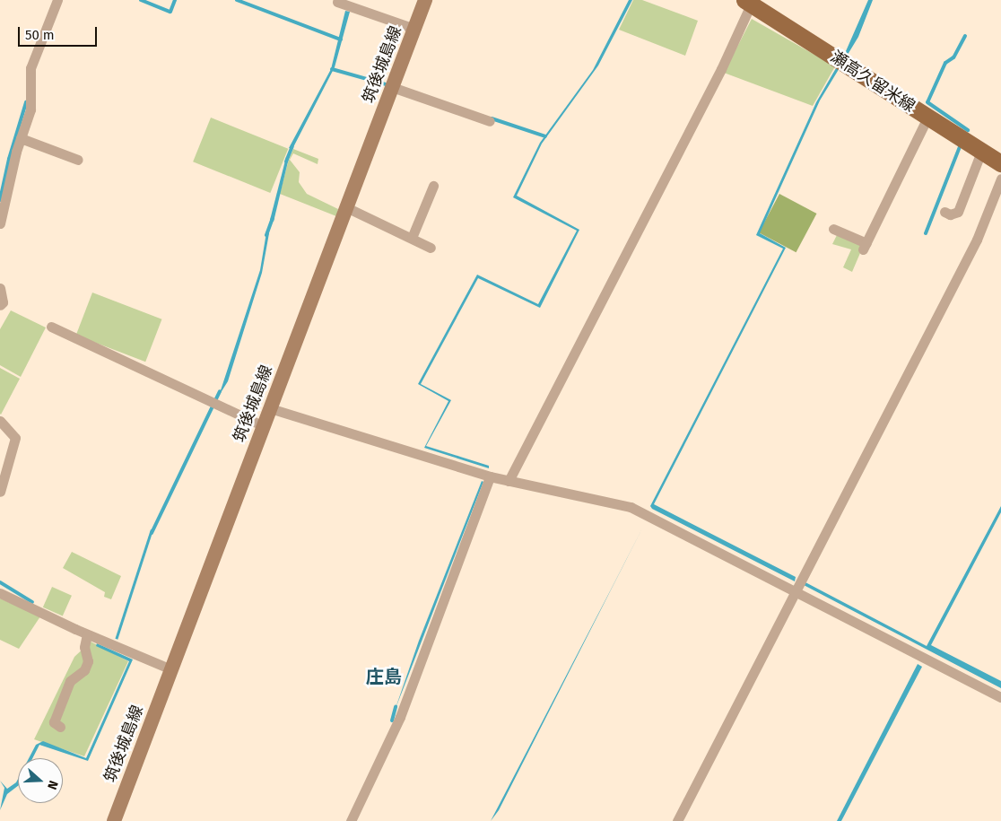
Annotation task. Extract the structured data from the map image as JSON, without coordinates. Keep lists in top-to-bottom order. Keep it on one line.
{"streets":{"main road":["筑後城島線","瀬高久留米線"]},"districts":["庄島"],"scale_bar":"50 m","north":"right"}
